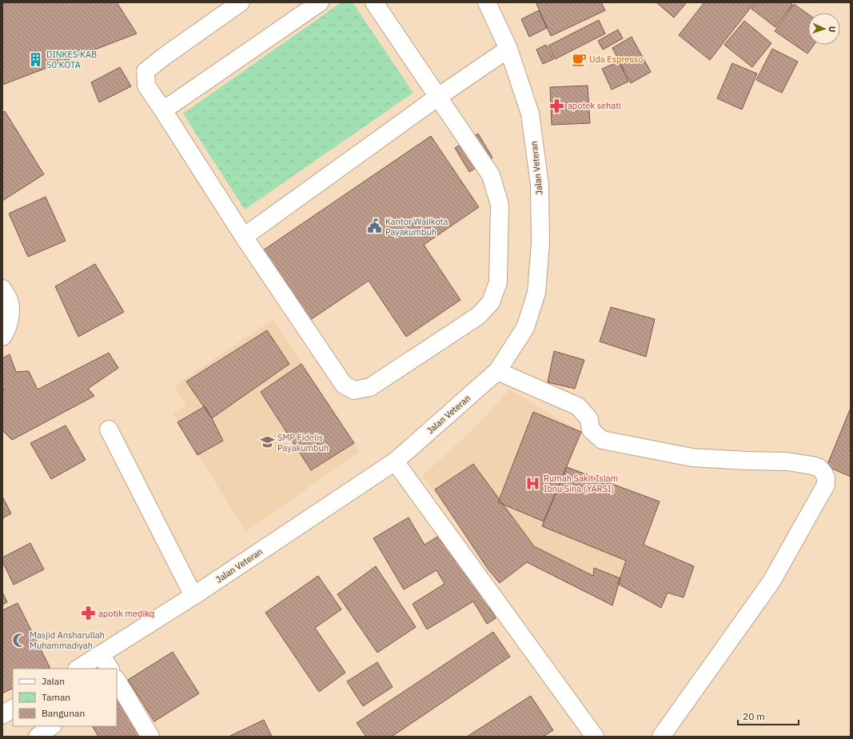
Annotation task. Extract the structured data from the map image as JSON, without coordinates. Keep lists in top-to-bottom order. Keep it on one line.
{"streets":{"street":["Jalan Veteran"]},"places":{"building":["DINKES KAB 50 KOTA"],"cafe":["Uda Espresso"],"pharmacy":["apotek sehati","apotik medikq"],"public building":["Kantor Walikota Payakumbuh"],"school or university":["SMP Fidelis Payakumbuh"],"hospital":["Rumah Sakit Islam Ibnu Sina (YARSI)"],"mosque":["Masjid Ansharullah Muhammadiyah"]},"legend":["Jalan","Taman","Bangunan"],"scale_bar":"20 m","north":"right"}
